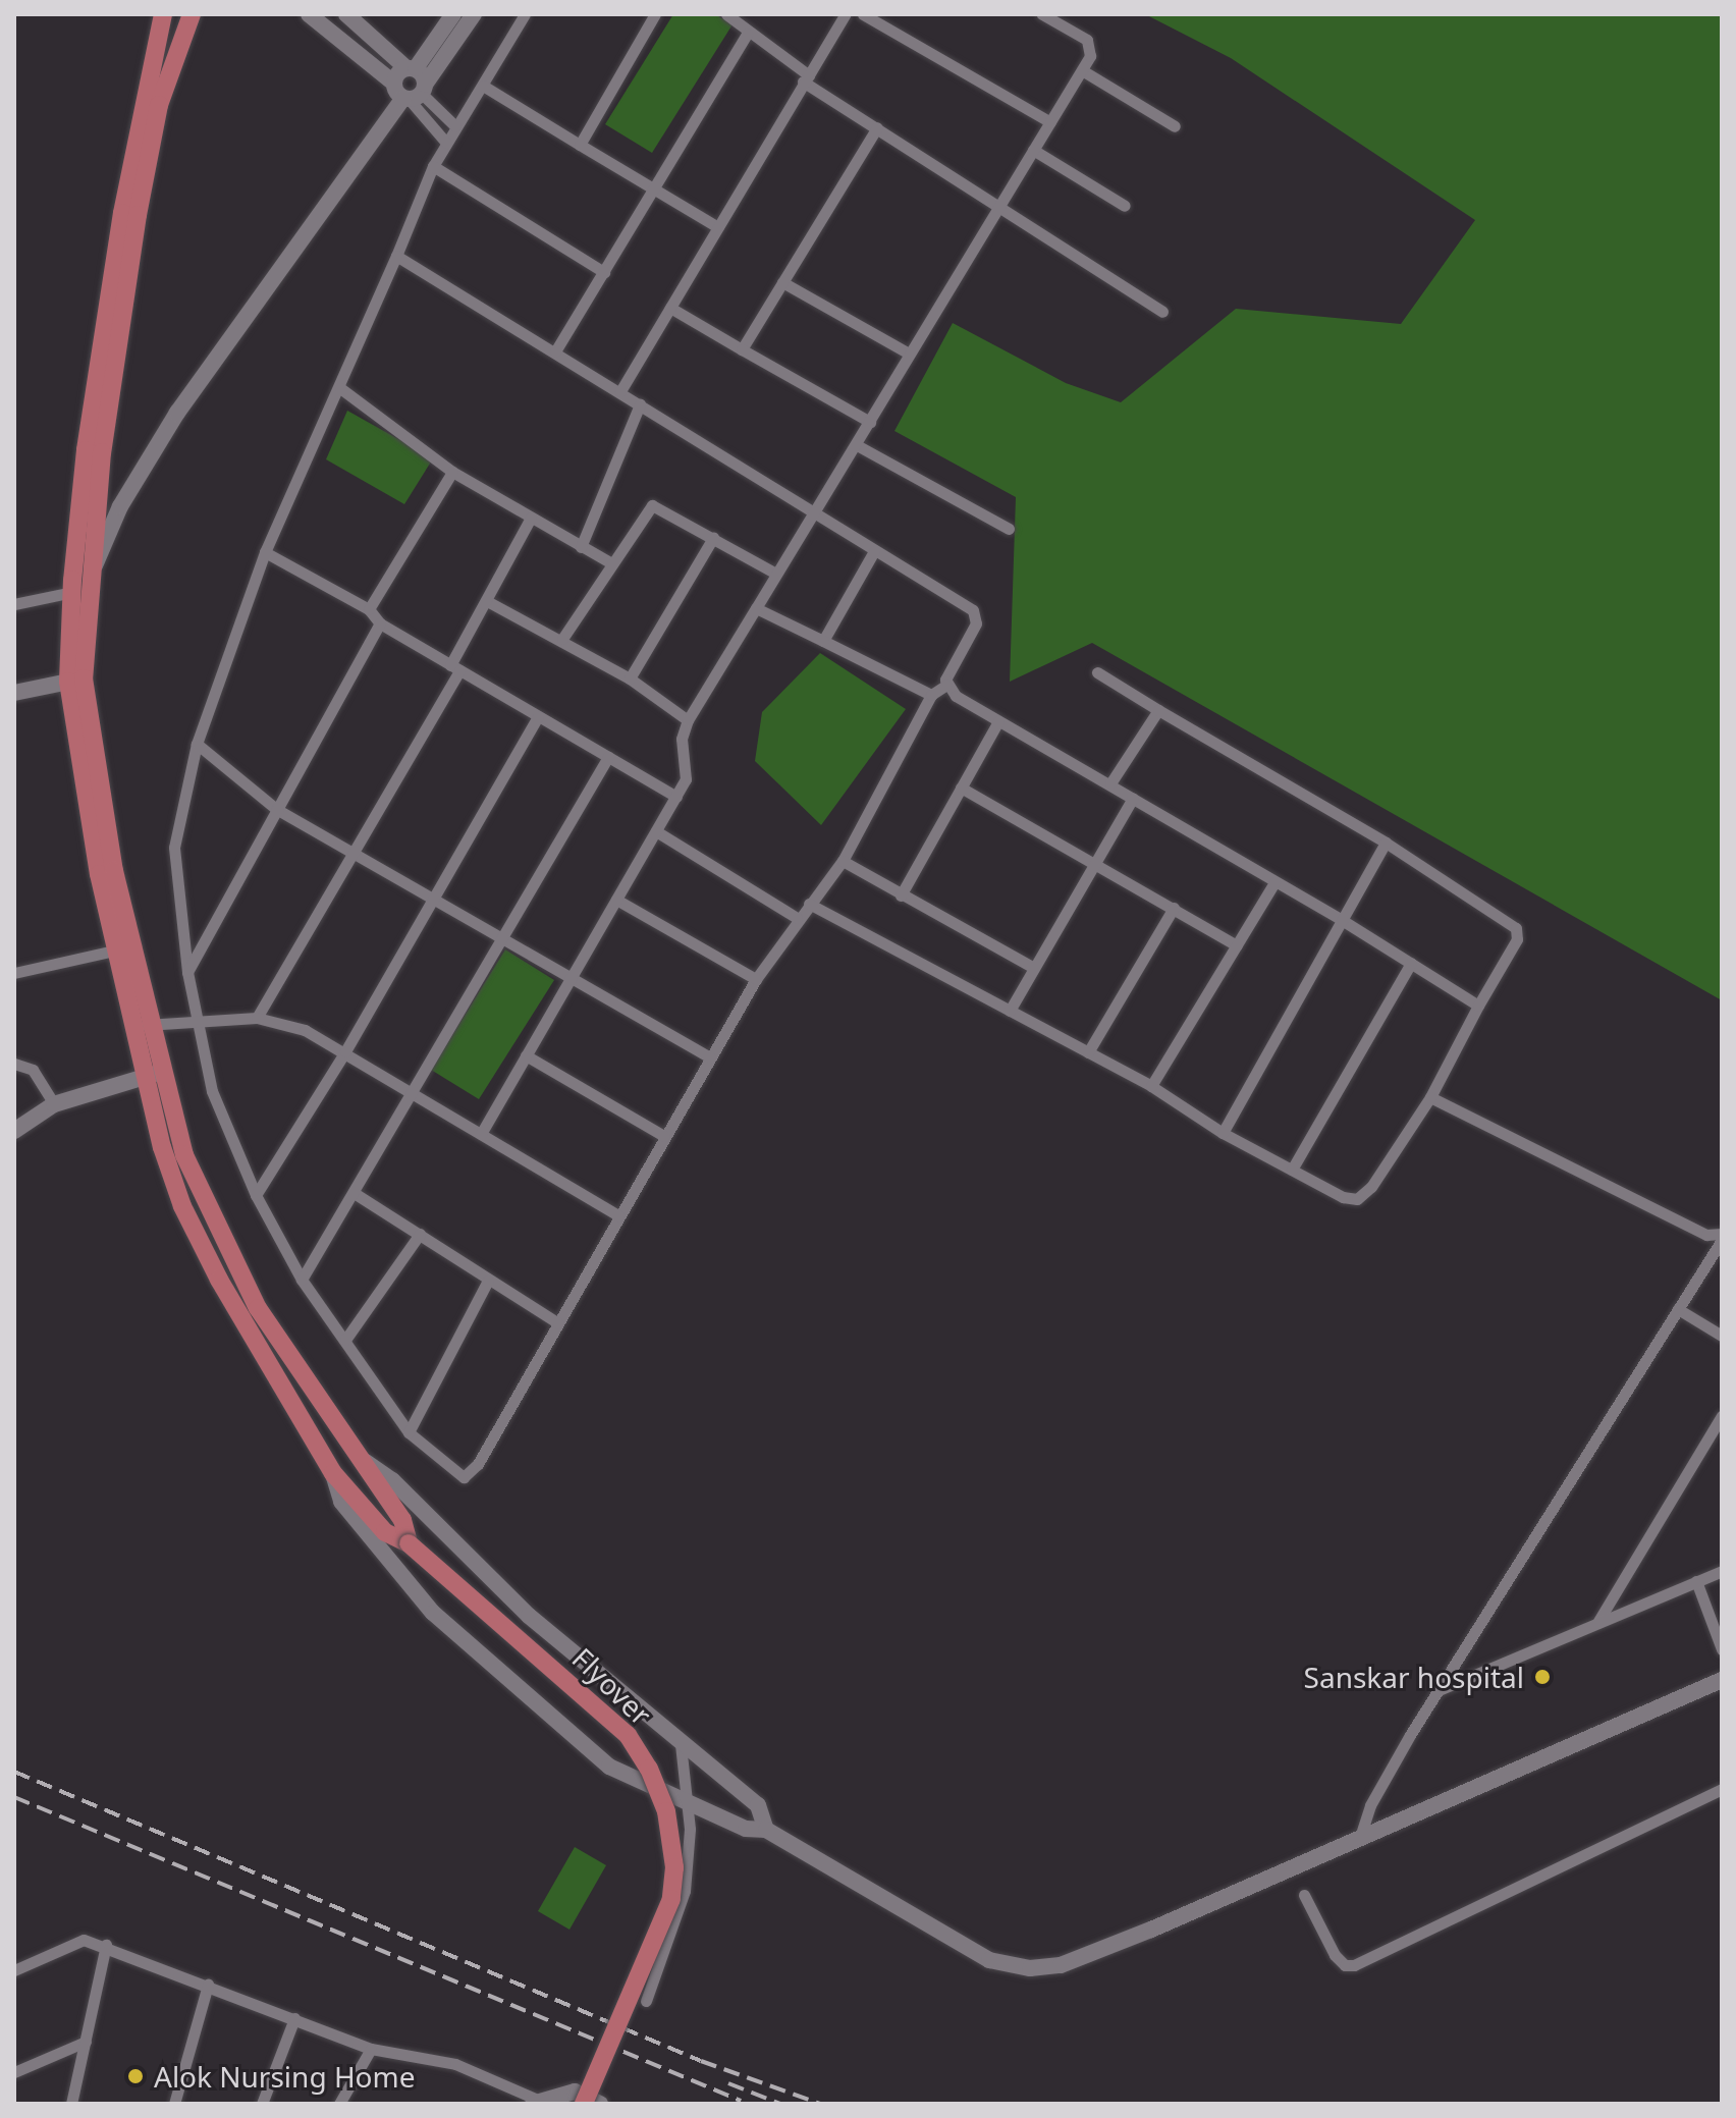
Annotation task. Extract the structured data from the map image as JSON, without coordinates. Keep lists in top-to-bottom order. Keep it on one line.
{"streets":{"main road":["Flyover"]},"places":["Sanskar hospital","Alok Nursing Home"]}
